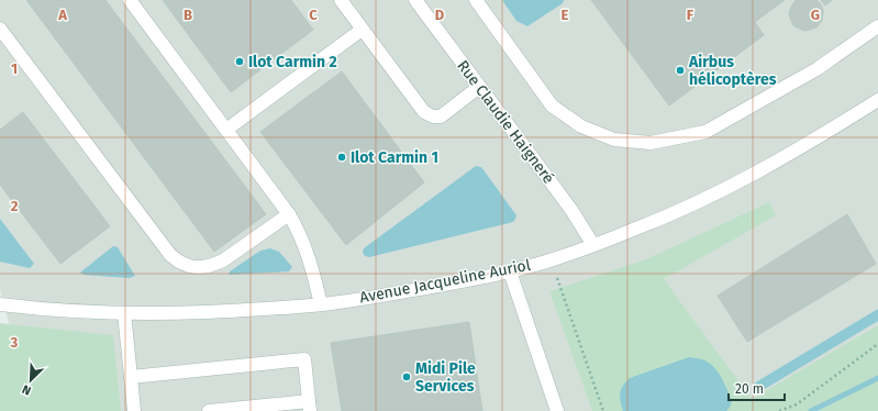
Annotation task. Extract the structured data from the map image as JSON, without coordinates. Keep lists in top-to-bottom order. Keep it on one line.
{"streets":{"street":["Rue Claudie Haigneré","Avenue Jacqueline Auriol"]},"crossings":[["Rue Claudie Haigneré","Avenue Jacqueline Auriol"]],"places":["Ilot Carmin 2","Airbus hélicoptères","Ilot Carmin 1","Midi Pile Services"],"scale_bar":"20 m","north":"bottom left","grid":{"columns":["A","B","C","D","E","F","G"],"rows":["1","2","3"]}}
